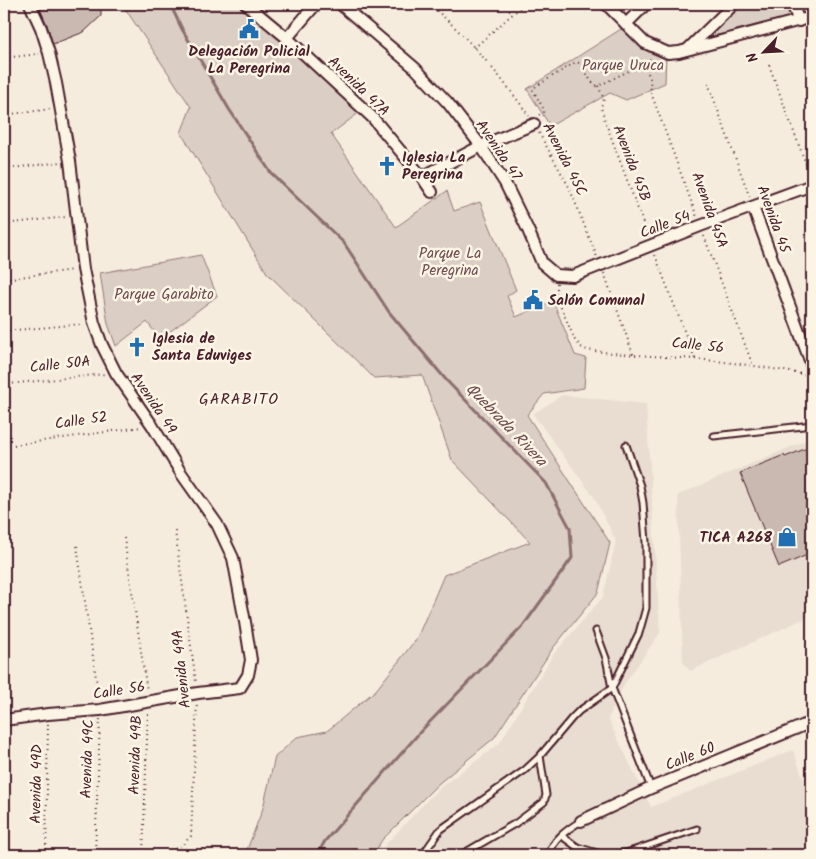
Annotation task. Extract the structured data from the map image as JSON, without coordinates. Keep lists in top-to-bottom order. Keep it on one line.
{"streets":{"street":["Avenida 47A","Avenida 47","Avenida 45","Calle 54","Calle 56","Avenida 49","Calle 60"],"path":["Avenida 45C","Avenida 45B","Avenida 45A","Calle 50A","Calle 52","Avenida 49A","Avenida 49B","Avenida 49C","Avenida 49D"]},"crossings":[["Avenida 47","Calle 54"],["Avenida 47","Calle 56"],["Avenida 45C","Calle 54"],["Avenida 45C","Calle 56"],["Avenida 45B","Calle 54"],["Avenida 45B","Calle 56"],["Avenida 45A","Calle 54"],["Avenida 45A","Calle 56"],["Avenida 45","Calle 54"],["Calle 54","Calle 56"],["Calle 56","Avenida 49"],["Calle 56","Avenida 49A"],["Calle 56","Avenida 49B"],["Calle 56","Avenida 49C"],["Calle 56","Avenida 49D"],["Calle 50A","Avenida 49"],["Avenida 49","Calle 52"]],"districts":["GARABITO"],"water":["Quebrada Rivera"],"parks":["Parque Uruca","Parque La Peregrina","Parque Garabito"],"places":{"public building":["Delegación Policial La Peregrina","Salón Comunal"],"church":["Iglesia La Peregrina","Iglesia de Santa Eduviges"],"shop":["TICA A268"]},"north":"bottom left"}
